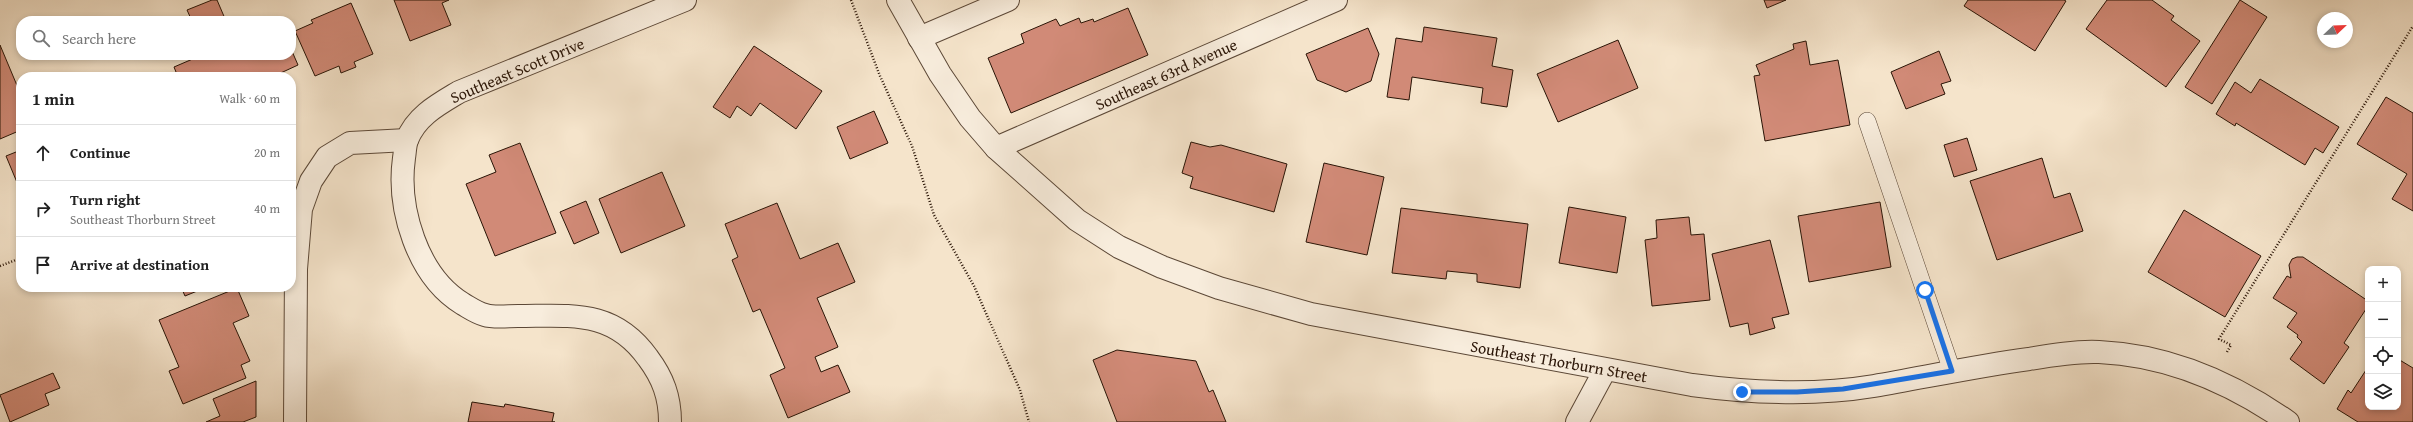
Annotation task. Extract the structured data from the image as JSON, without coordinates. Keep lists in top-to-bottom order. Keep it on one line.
{"streets":{"street":["Southeast Scott Drive","Southeast 63rd Avenue","Southeast Thorburn Street"]},"crossings":[["Southeast 63rd Avenue","Southeast Thorburn Street"]],"north":"top right","page":{"search":"Search here","heading":["1 min","Walk · 60 m"],"list":[["Continue","20 m"],["Turn right","Southeast Thorburn Street","40 m"],"Arrive at destination"],"map_buttons":["+","−"]}}
